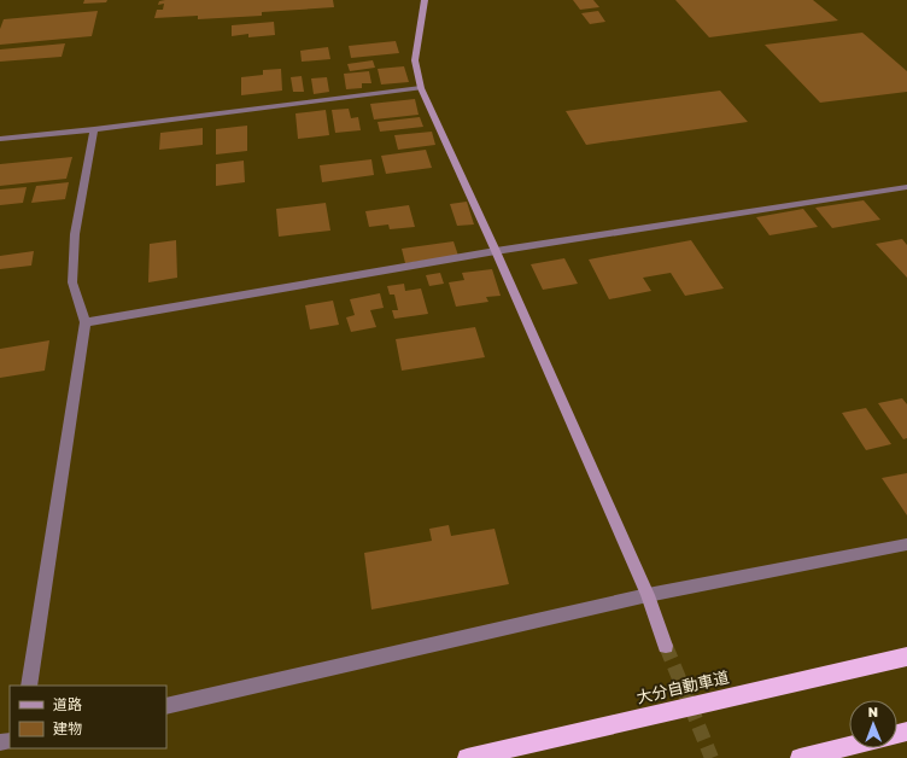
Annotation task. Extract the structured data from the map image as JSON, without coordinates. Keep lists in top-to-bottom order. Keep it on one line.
{"streets":{"highway":["大分自動車道"]},"legend":["道路","建物"],"north":"top"}
